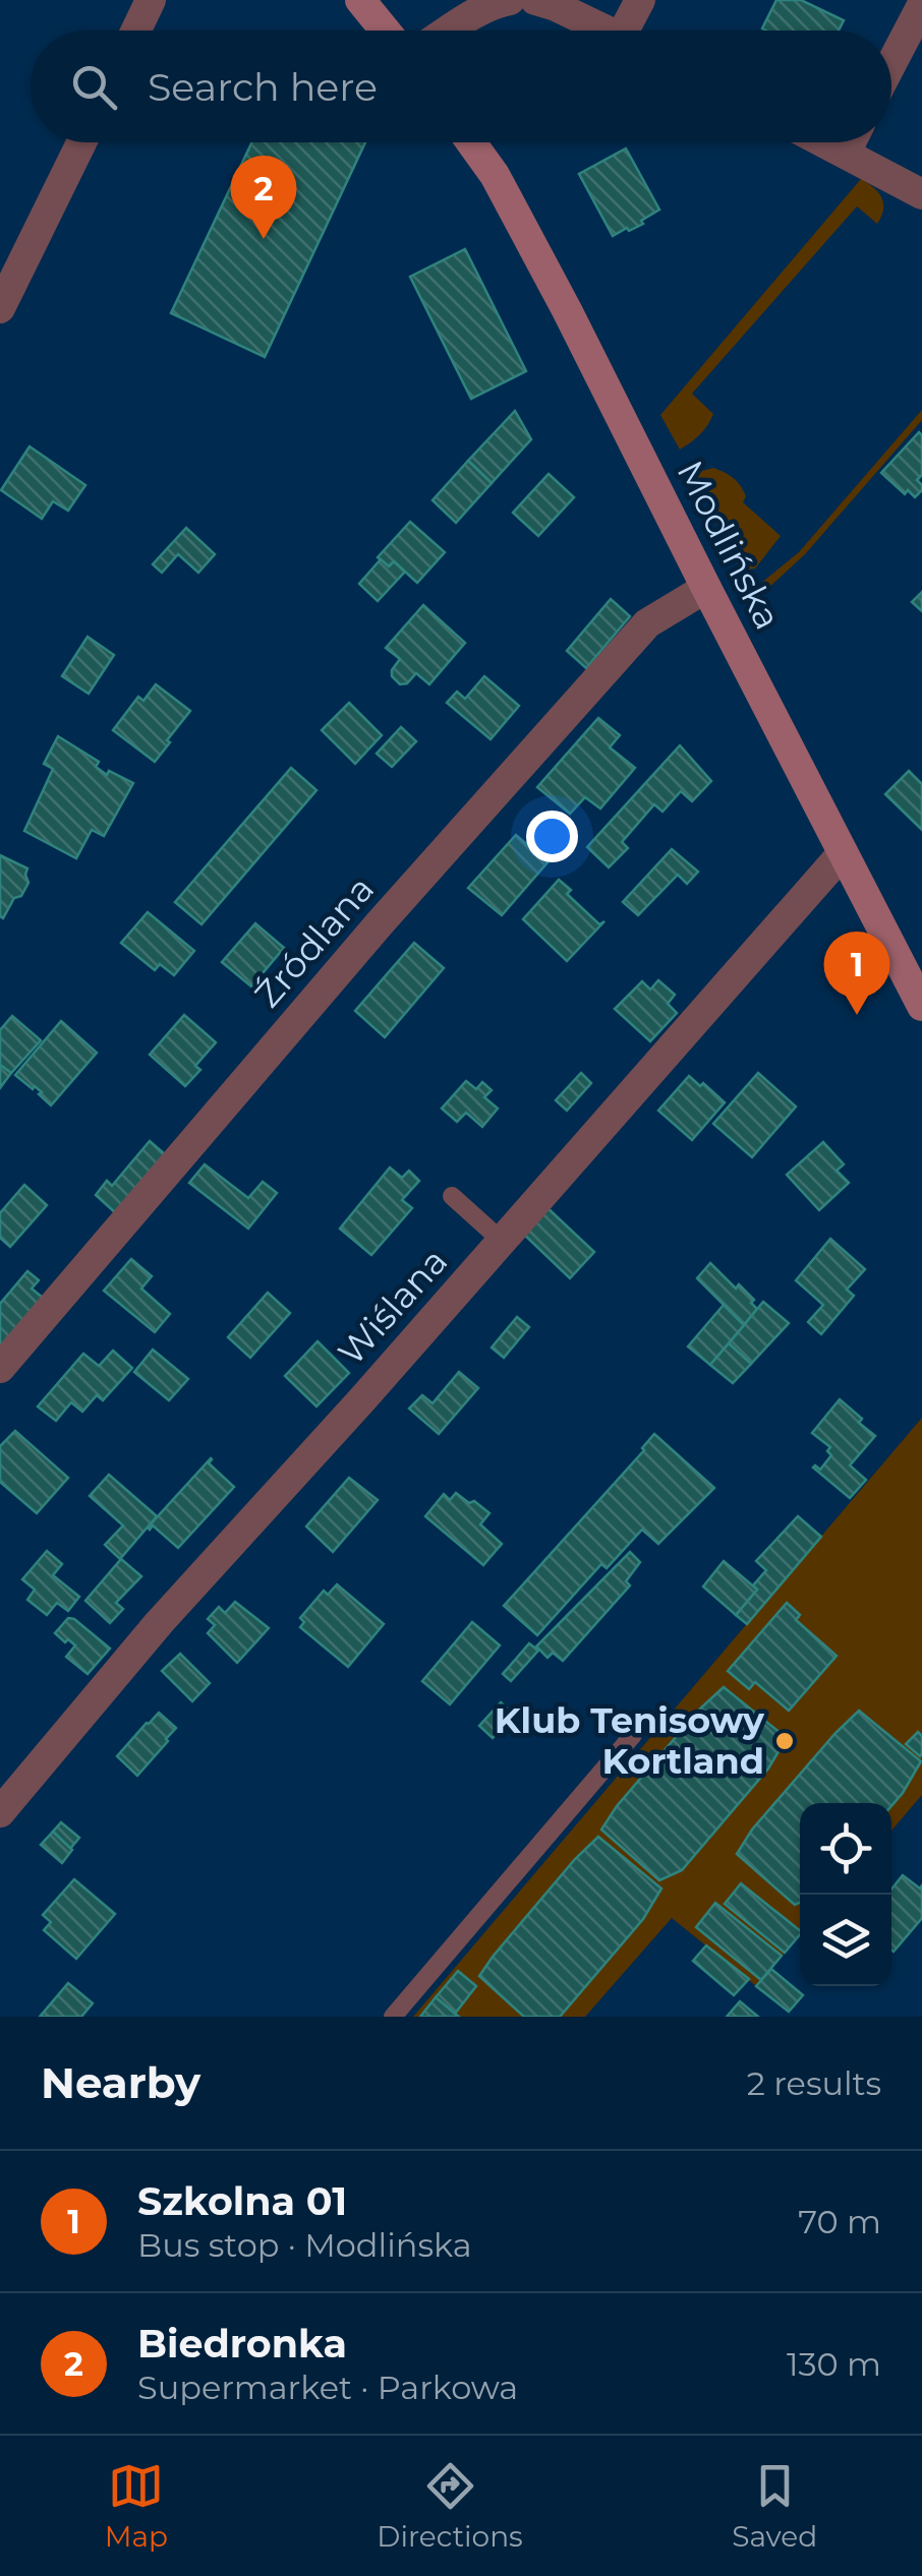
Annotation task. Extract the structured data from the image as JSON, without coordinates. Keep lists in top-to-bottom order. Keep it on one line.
{"streets":{"main road":["Modlińska"],"street":["Źródlana","Wiślana"]},"crossings":[["Modlińska","Źródlana"],["Modlińska","Wiślana"]],"places":["Klub Tenisowy Kortland"],"page":{"search":"Search here","pins":["2","1"],"heading":["Nearby","2 results"],"list":[{"mark":"1","name":"Szkolna 01","note":"Bus stop · Modlińska","value":"70 m"},{"mark":"2","name":"Biedronka","note":"Supermarket · Parkowa","value":"130 m"}],"nav":["Map","Directions","Saved"]}}
